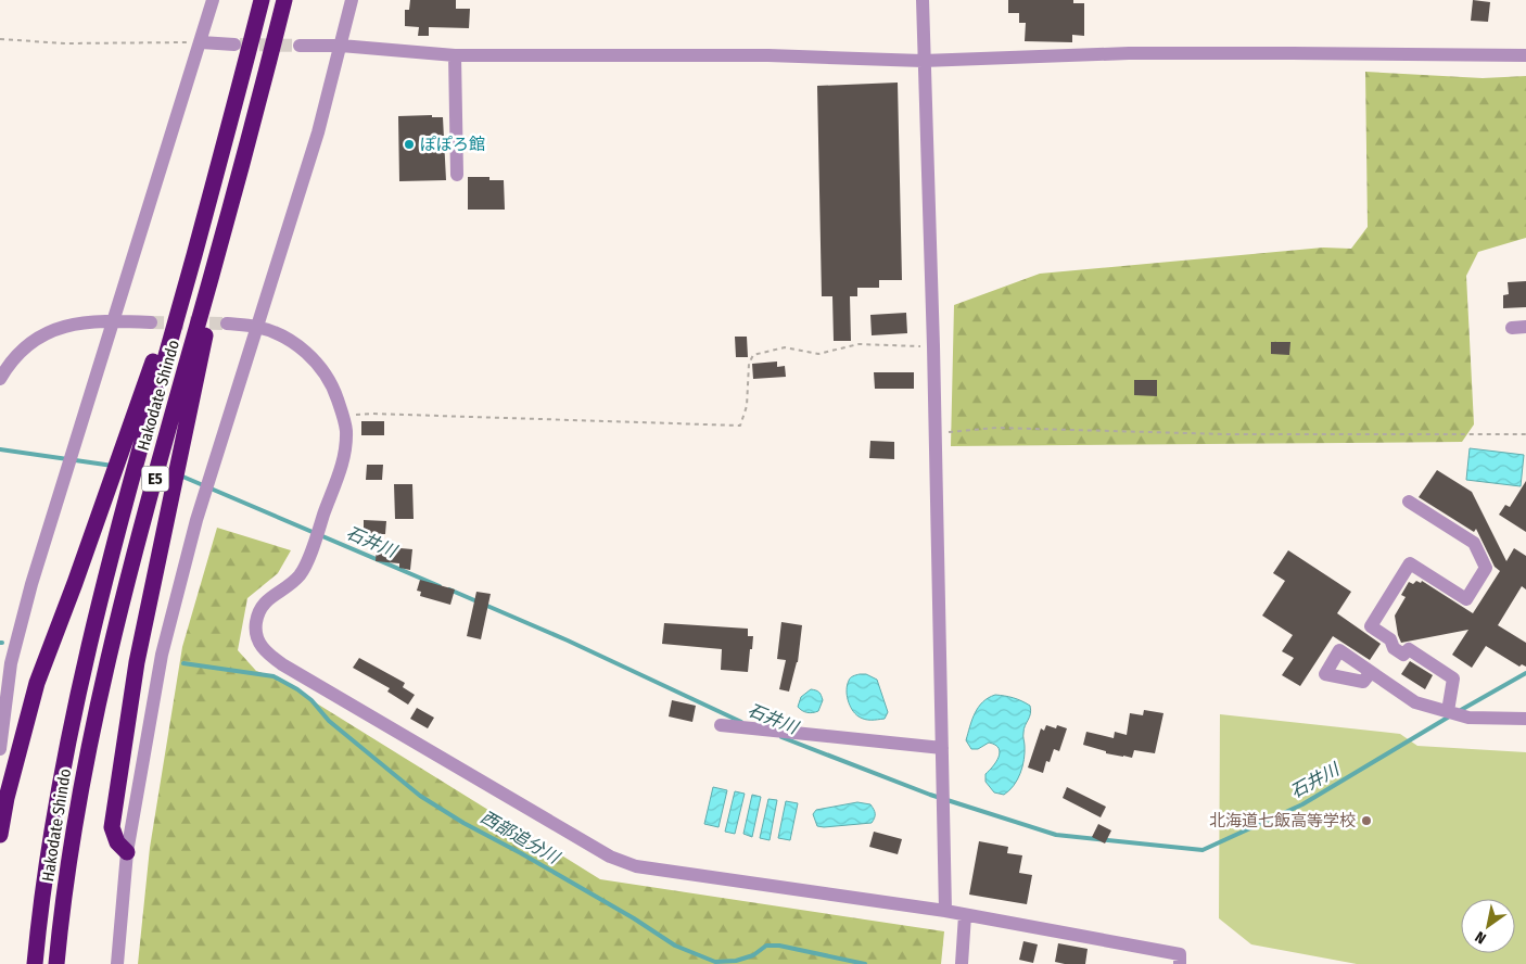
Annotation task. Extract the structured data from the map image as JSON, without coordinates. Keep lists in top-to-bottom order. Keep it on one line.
{"streets":{"highway":["Hakodate Shindo","E5"]},"water":["石井川","西部追分川"],"places":["ぽぽろ館","北海道七飯高等学校"],"north":"bottom left"}
